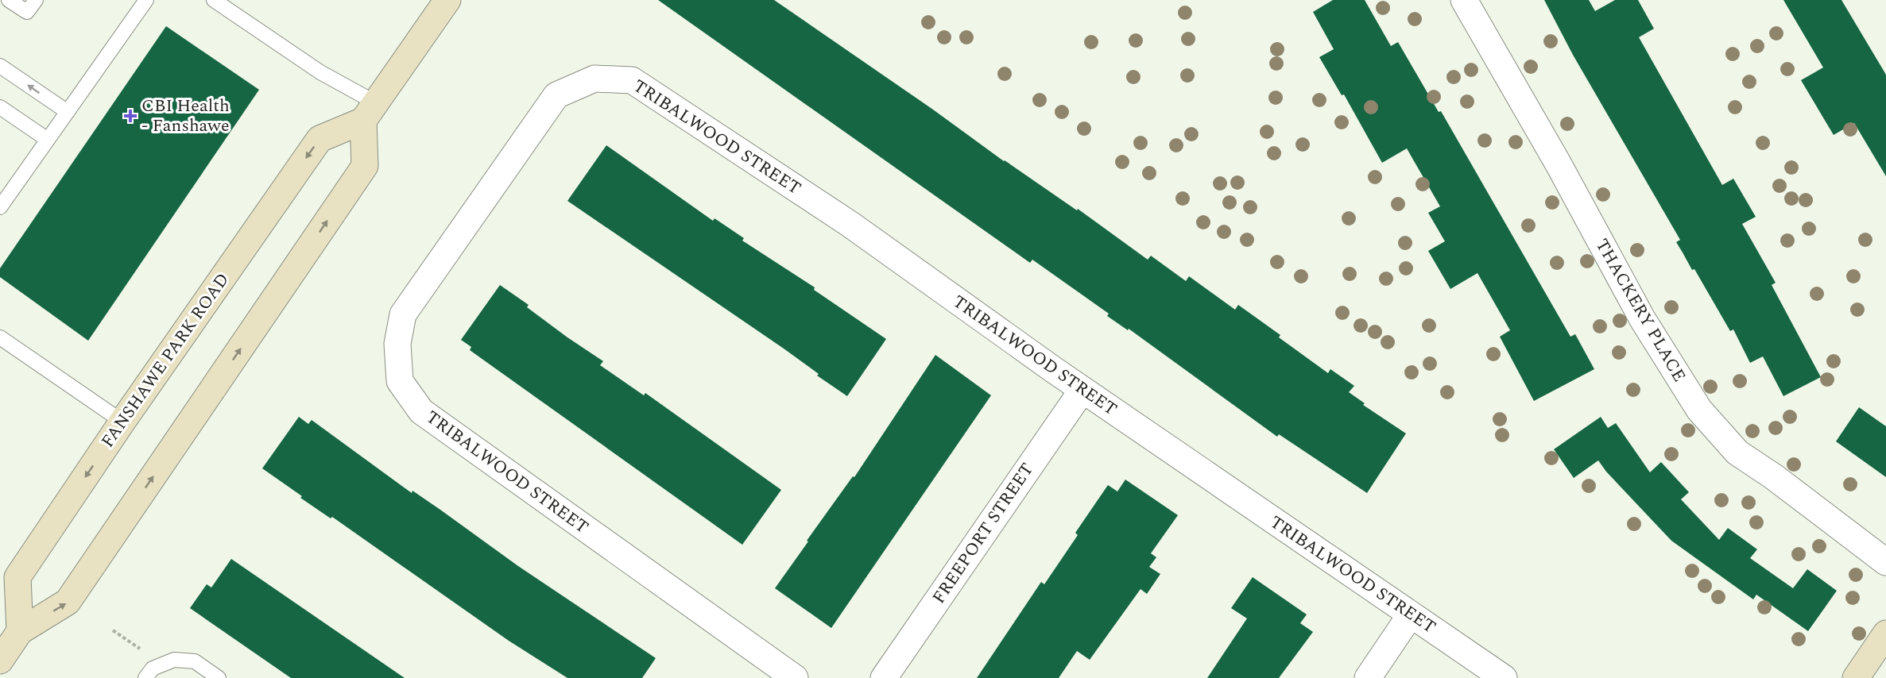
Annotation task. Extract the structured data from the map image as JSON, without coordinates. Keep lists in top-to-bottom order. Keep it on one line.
{"streets":{"main road":["FANSHAWE PARK ROAD"],"street":["TRIBALWOOD STREET","THACKERY PLACE","FREEPORT STREET"]},"crossings":[["TRIBALWOOD STREET","FREEPORT STREET"]],"places":{"health":["CBI Health - Fanshawe"]}}
